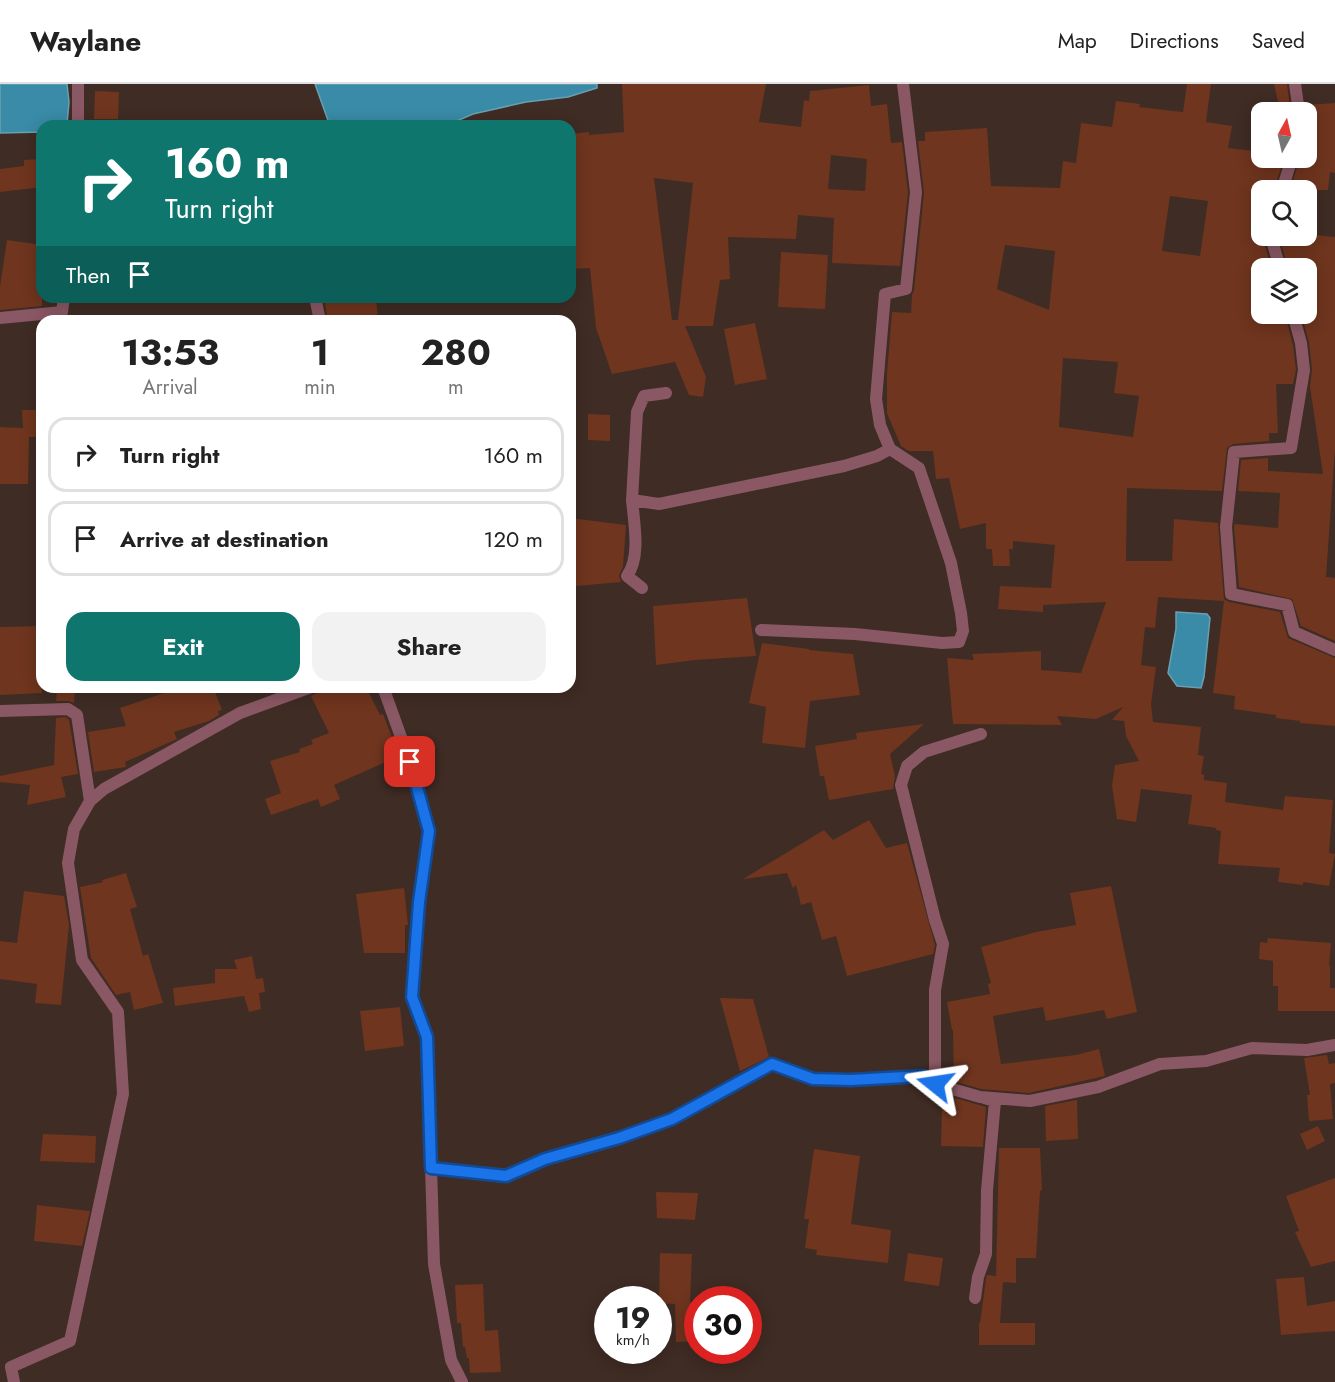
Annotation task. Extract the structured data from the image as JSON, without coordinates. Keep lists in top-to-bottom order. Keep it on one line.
{"north":"top","page":{"header":"Waylane","nav":["Map","Directions","Saved"],"turn":["160 m","Turn right"],"then":"Then","eta":["13:53","Arrival","1","min","280","m"],"list":[{"name":"Turn right","value":"160 m"},{"name":"Arrive at destination","value":"120 m"}],"buttons":["Exit","Share"],"speed":"19 km/h","limit":"30"}}
